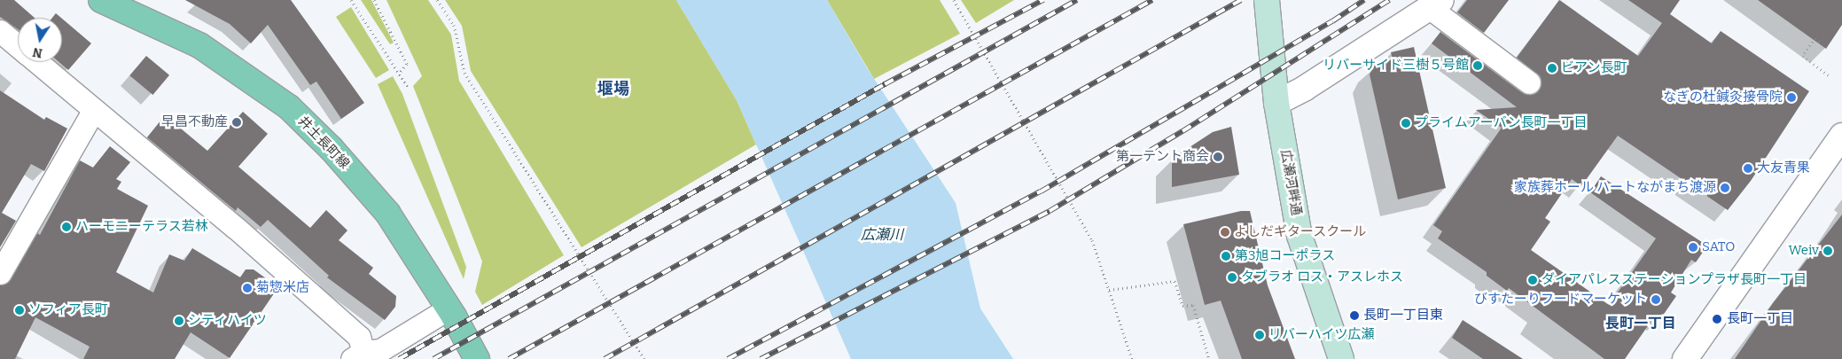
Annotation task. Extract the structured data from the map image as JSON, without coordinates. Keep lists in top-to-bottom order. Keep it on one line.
{"streets":{"main road":["井土長町線","広瀬河畔通"]},"districts":["堰場","長町一丁目"],"water":["広瀬川"],"places":["リバーサイド三樹５号館","ビアン長町","なぎの杜鍼灸接骨院","早昌不動産","プライムアーバン長町一丁目","第一テント商会","大友青果","家族葬ホール ハートながまち渡源","ハーモニーテラス若林","よしだギタースクール","SATO","Weiv","第3旭コーポラス","タブラオ ロス・アスレホス","ダイアパレスステーションプラザ長町一丁目","菊惣米店","びすたーりフードマーケット","ソフィア長町","長町一丁目東","長町一丁目","シティハイツ","リバーハイツ広瀬"],"north":"bottom"}
